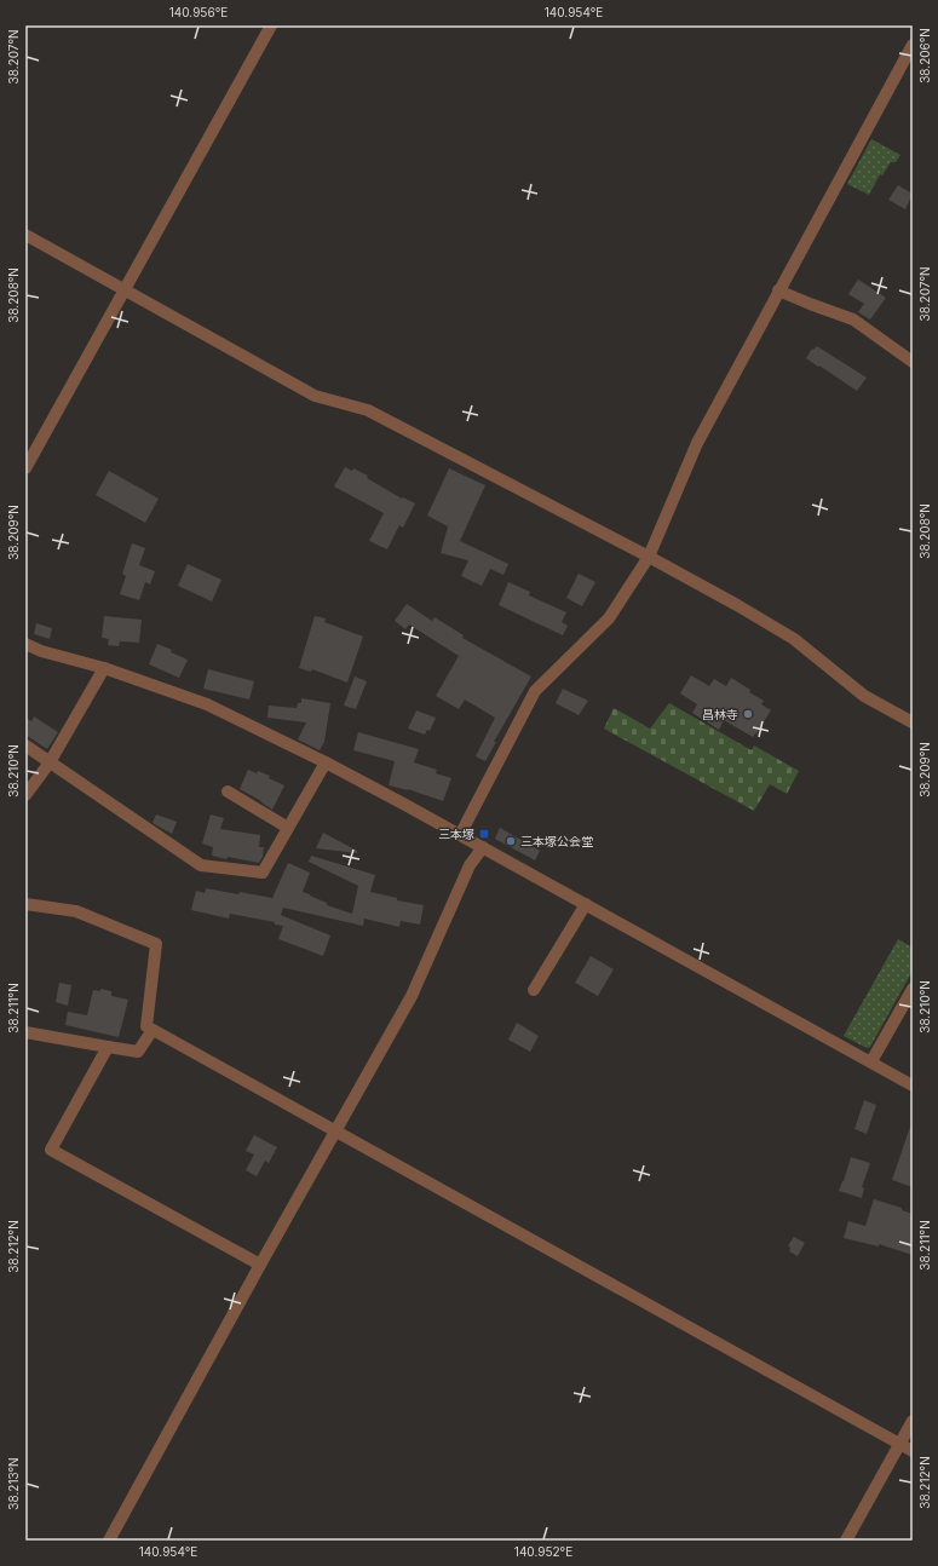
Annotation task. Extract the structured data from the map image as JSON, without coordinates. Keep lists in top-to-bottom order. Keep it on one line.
{"places":{"other":["昌林寺","三本塚公会堂"],"transit":["三本塚"]},"coordinates":["140.956°E","140.954°E","38.206°N","38.207°N","38.208°N","38.209°N","38.210°N","38.211°N","38.212°N","38.213°N","140.952°E"]}
